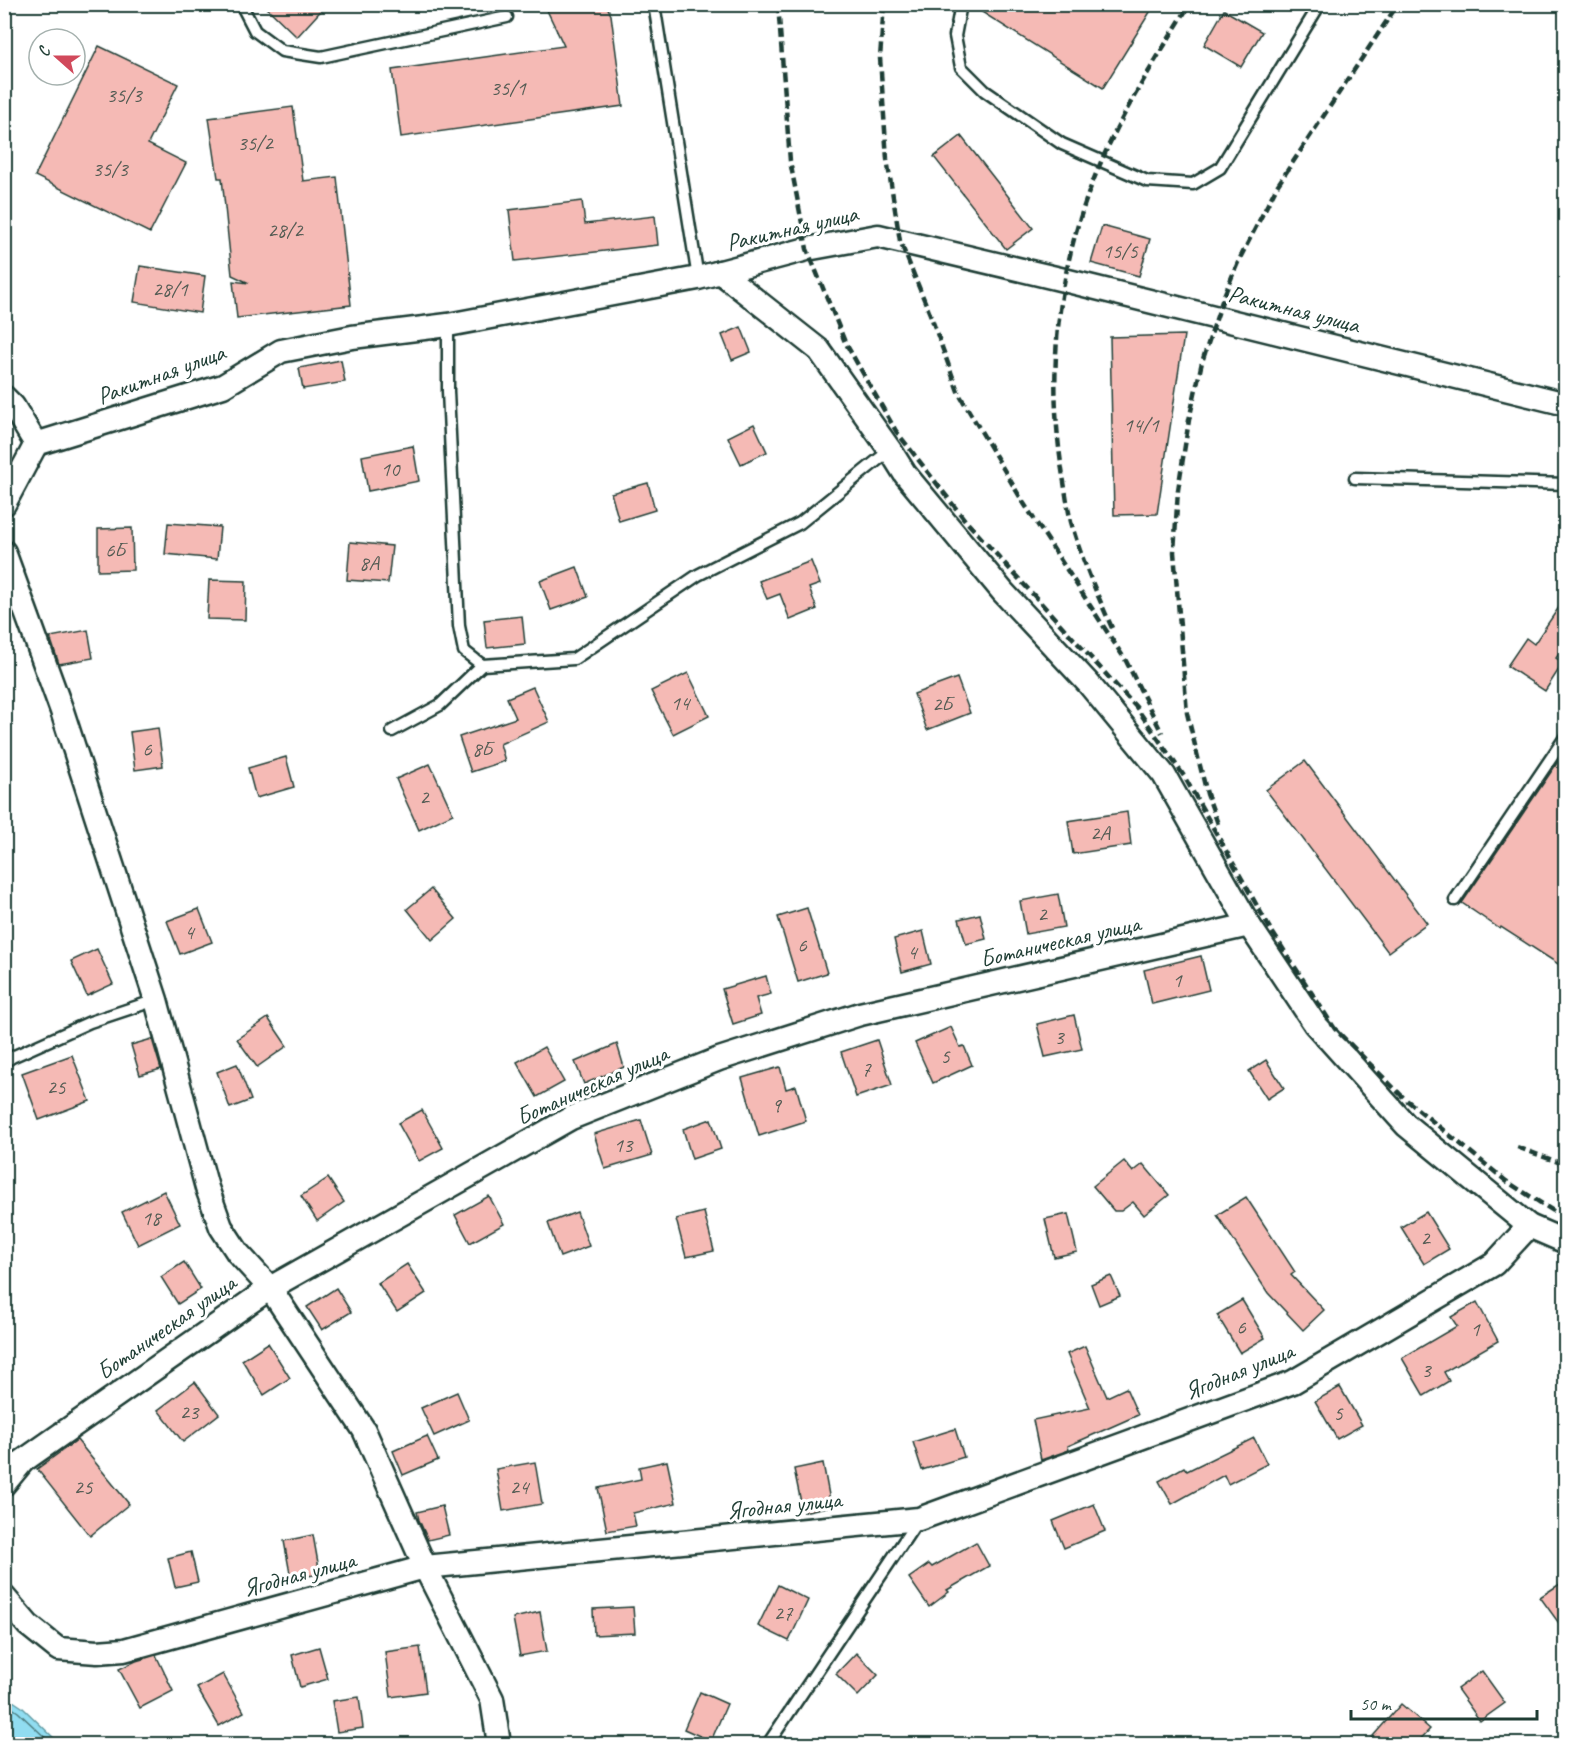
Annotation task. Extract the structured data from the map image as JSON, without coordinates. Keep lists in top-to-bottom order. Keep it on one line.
{"streets":{"street":["Ракитная улица","Ботаническая улица","Ягодная улица"]},"house_numbers":["35/1","35/3","35/2","35/3","28/2","15/5","28/1","14/1","10","6Б","8А","14","2Б","6","8Б","2","2А","2","4","6","4","1","3","5","7","25","9","13","18","2","6","1","3","23","5","25","24","27"],"scale_bar":"50 m","north":"left"}
